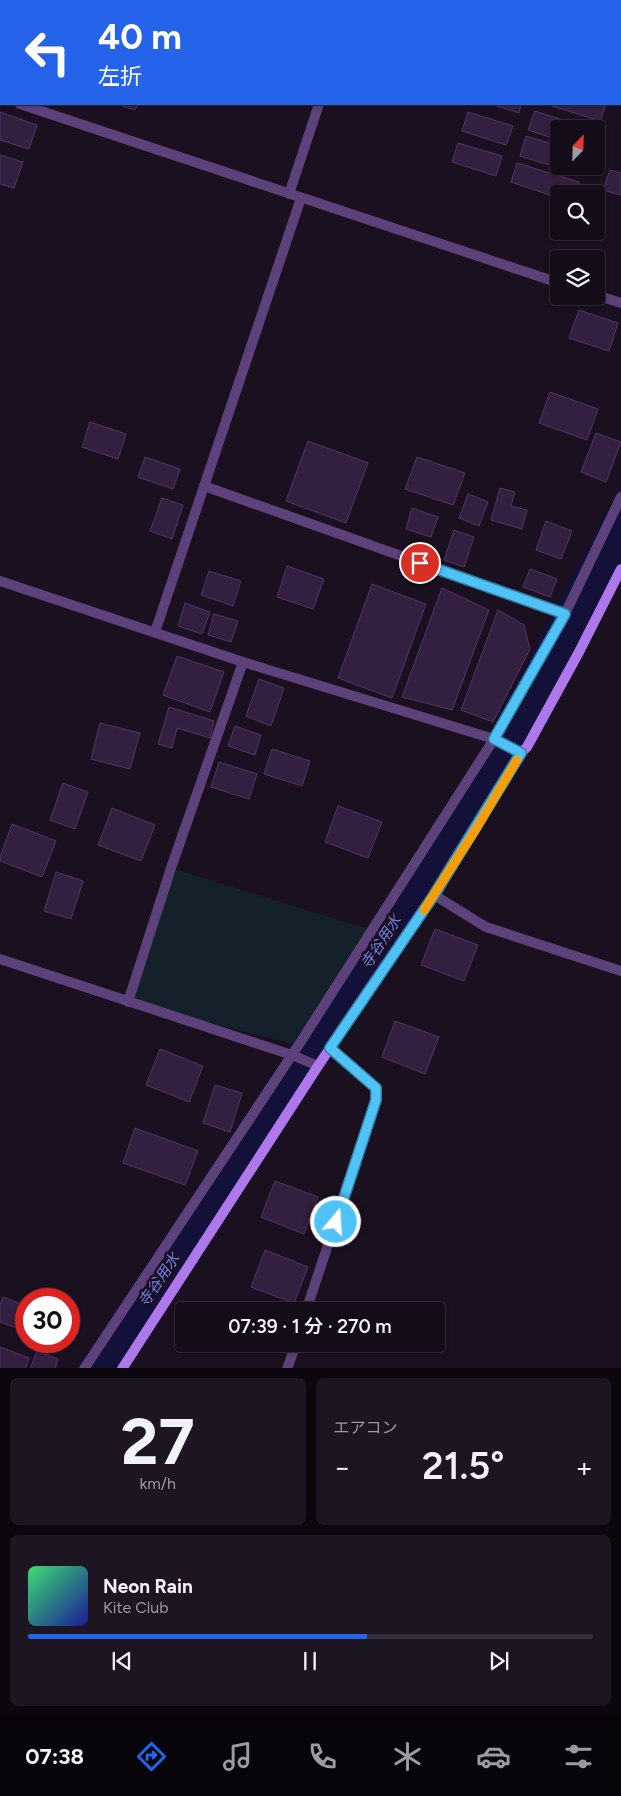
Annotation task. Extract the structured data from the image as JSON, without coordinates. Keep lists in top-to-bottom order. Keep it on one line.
{"water":["寺谷用水"],"north":"top right","page":{"turn":["40 m","左折"],"limit":"30","trip":"07:39 · 1 分 · 270 m","tile":[["27","km/h"],"エアコン"],"heat":["−","21.5°","+"],"song":["Neon Rain","Kite Club"],"tabs":"07:38"}}
